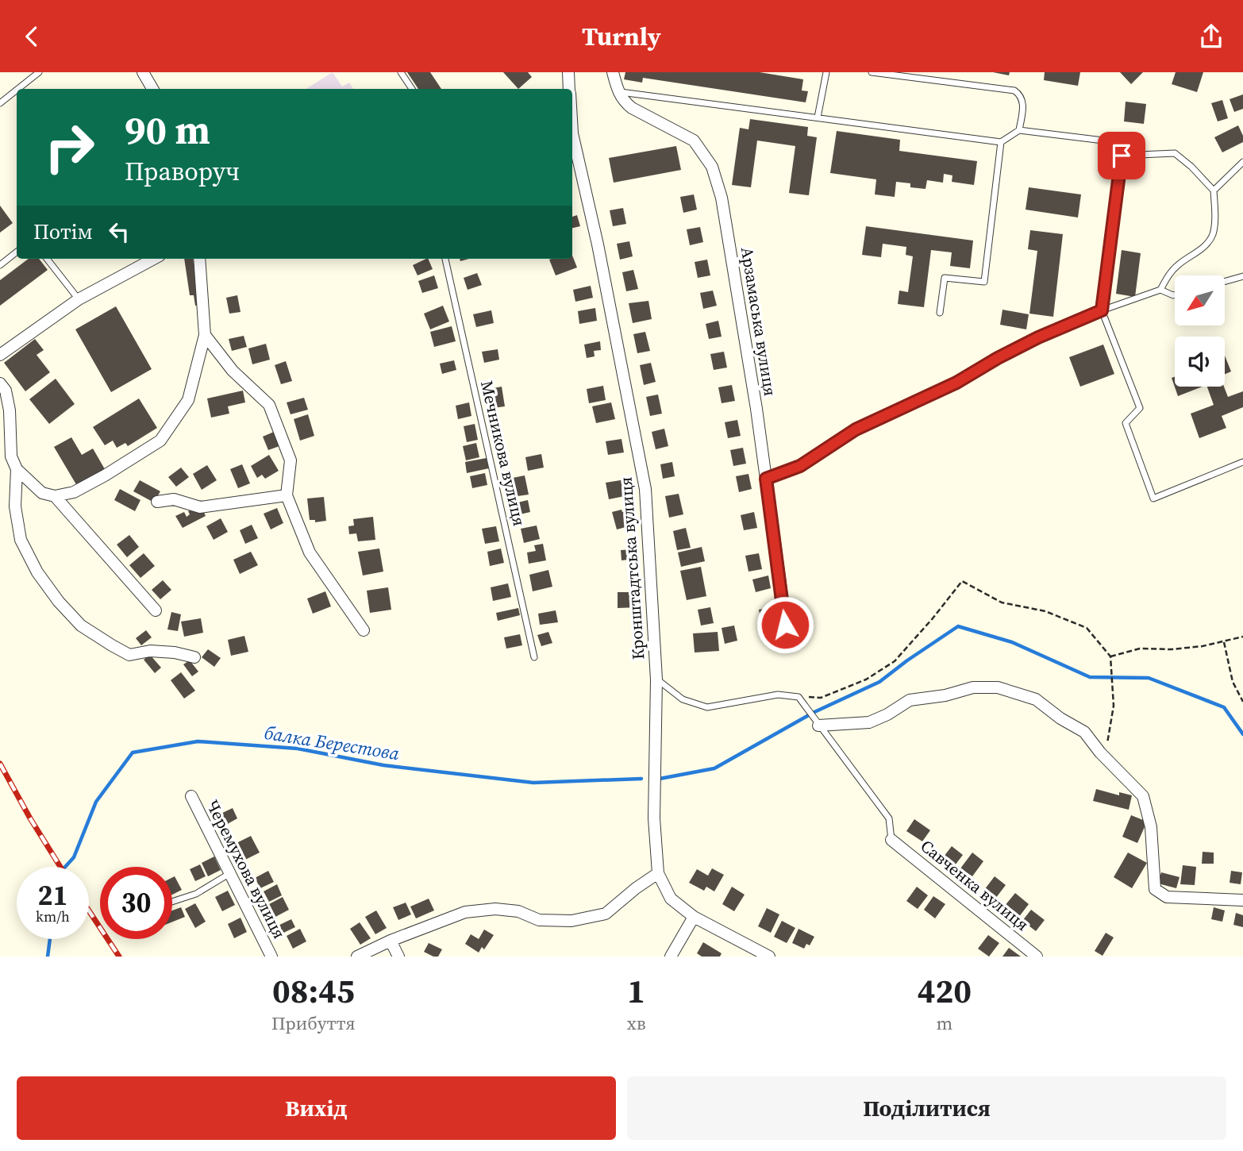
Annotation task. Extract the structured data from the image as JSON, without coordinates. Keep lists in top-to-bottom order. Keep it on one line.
{"streets":{"street":["Арзамаська вулиця","Кронштадтська вулиця","Черемухова вулиця","Савченка вулиця"],"lane":["Мечникова вулиця"]},"water":["балка Берестова"],"north":"bottom left","page":{"header":"Turnly","turn":["90 m","Праворуч"],"then":"Потім","speed":"21 km/h","limit":"30","eta":["08:45","Прибуття","1","хв","420","m"],"buttons":["Вихід","Поділитися"]}}
